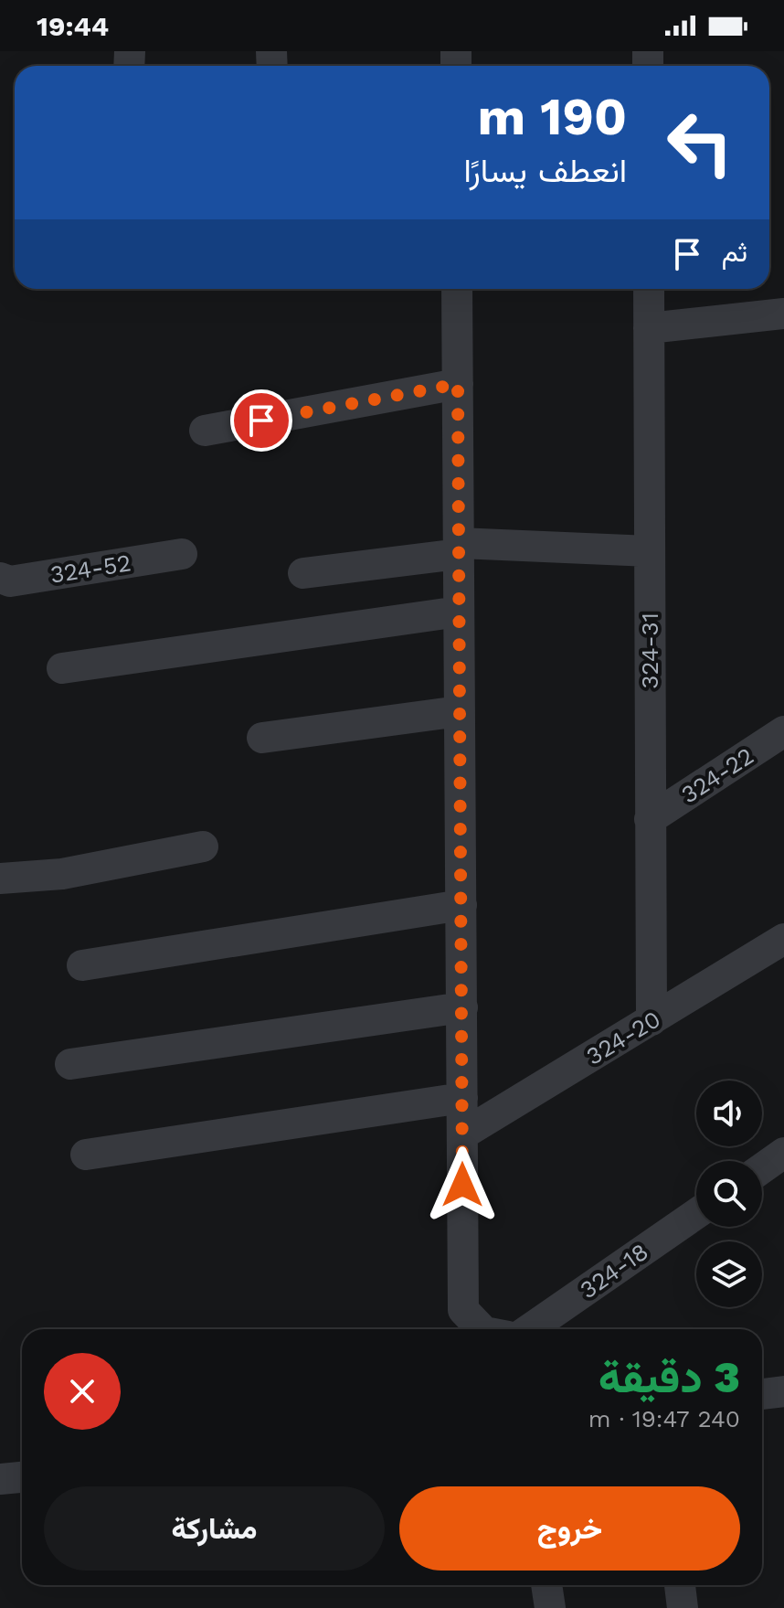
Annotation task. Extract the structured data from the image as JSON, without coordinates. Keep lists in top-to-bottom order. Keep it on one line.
{"streets":{"street":["324-52","324-31","324-22","324-20","324-18"]},"crossings":[["324-31","324-22"],["324-31","324-20"]],"page":{"status":"19:44","turn":["190 m","انعطف يسارًا"],"then":"ثم","heading":["3 دقيقة","240 m · 19:47"],"buttons":["خروج","مشاركة"]}}
